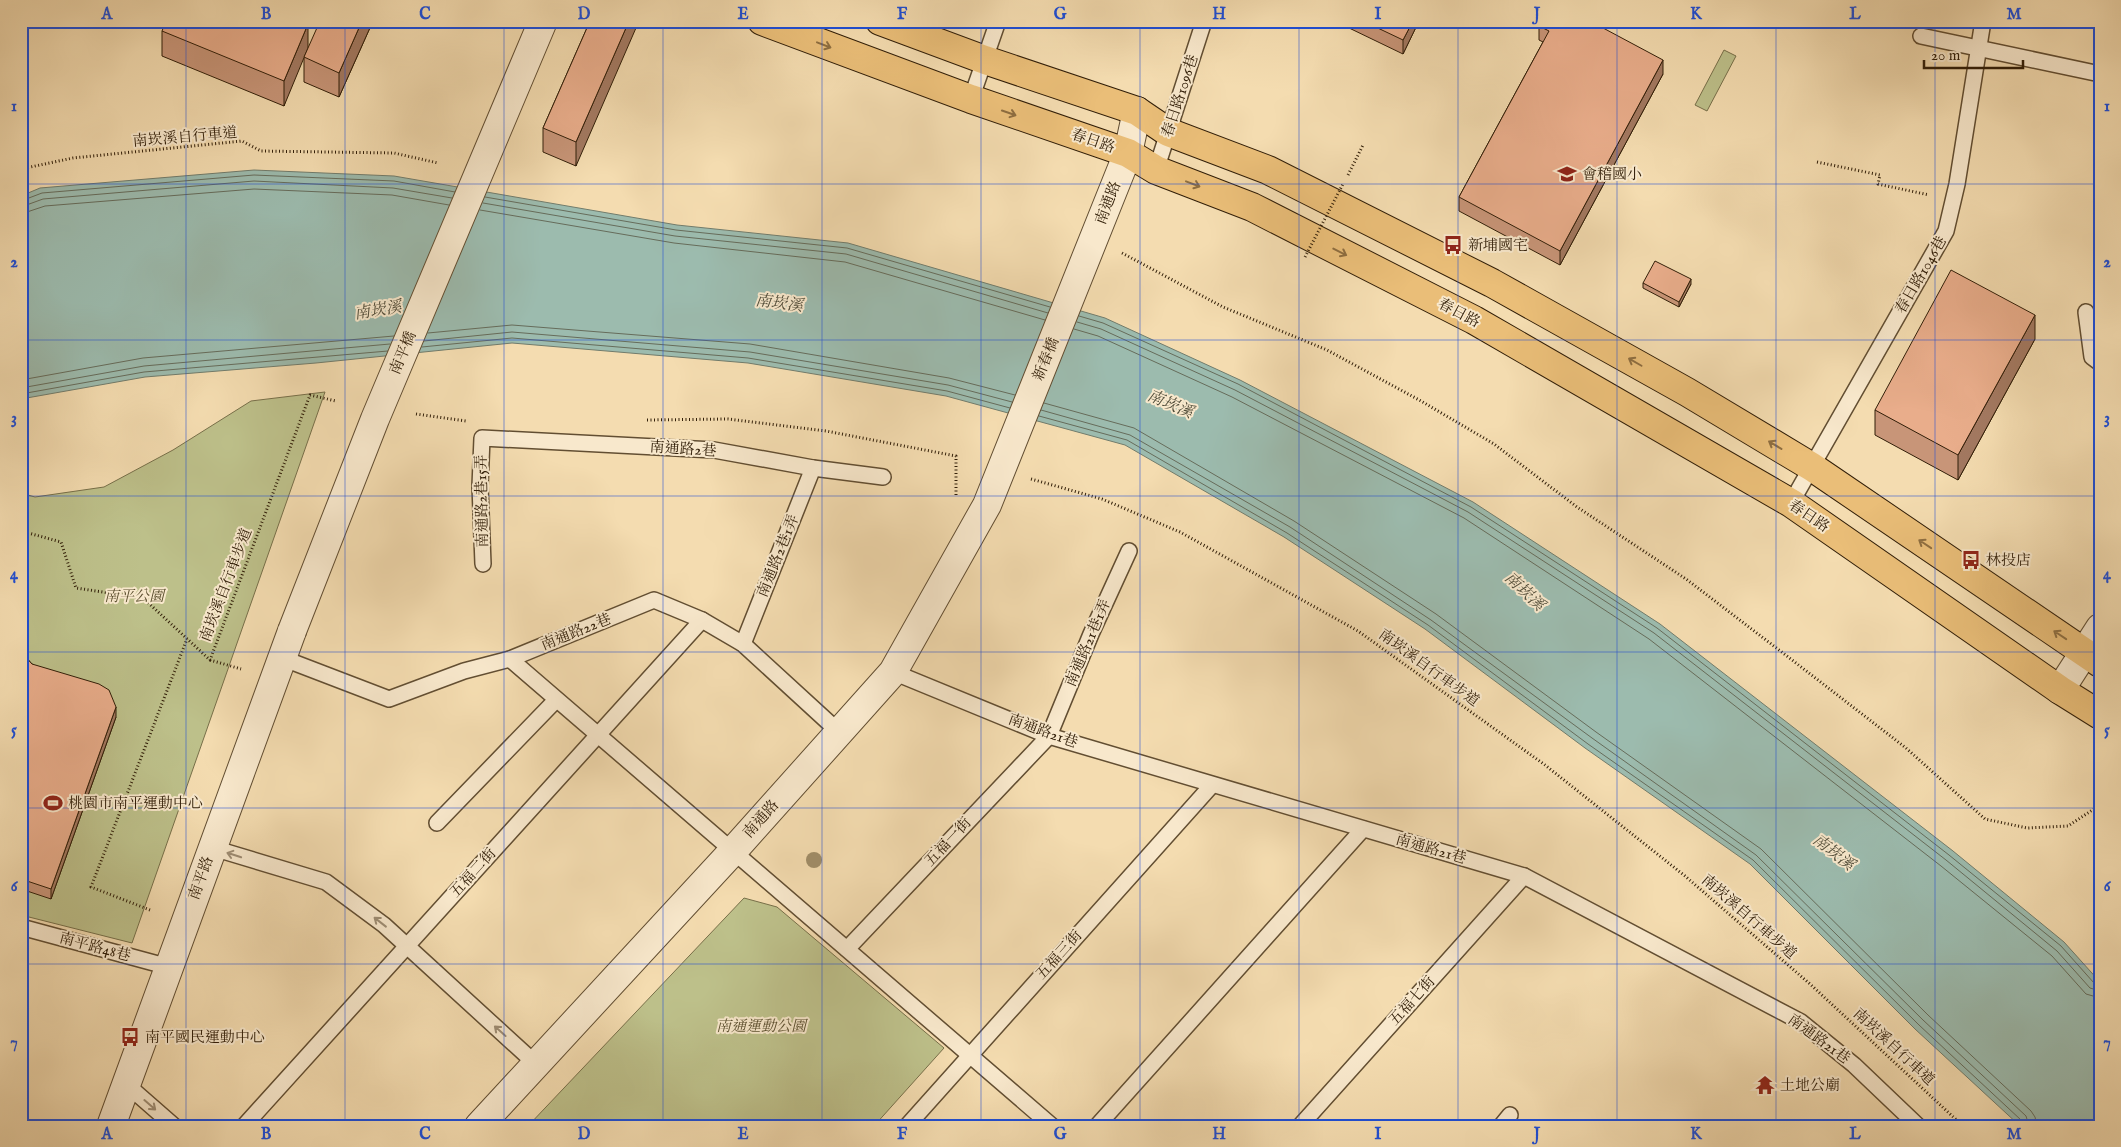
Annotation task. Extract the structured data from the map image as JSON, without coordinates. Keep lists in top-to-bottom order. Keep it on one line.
{"streets":{"main road":["春日路"],"street":["南通路","南平橋","新春橋","南平路"],"lane":["春日路1096巷","春日路1046巷","南通路2巷","南通路2巷15弄","南通路2巷1弄","南通路22巷","南通路21巷1弄","南通路21巷","五福一街","五福二街","南平路48巷","五福三街","五福七街"],"path":["南崁溪自行車道","南崁溪自行車步道"]},"crossings":[["春日路1096巷","春日路"],["南崁溪自行車道","南崁溪自行車步道"],["春日路","南通路"],["春日路","春日路1046巷"],["南通路","新春橋"],["南通路","南通路22巷"],["南通路","南通路21巷"],["南平橋","南平路"],["南通路2巷","南通路2巷15弄"],["南通路2巷","南通路2巷1弄"],["南通路2巷1弄","南通路22巷"],["南通路22巷","五福二街"],["南通路22巷","南平路"],["南通路21巷1弄","南通路21巷"],["南通路21巷1弄","五福一街"],["南通路21巷","五福一街"],["南通路21巷","五福三街"],["南通路21巷","五福七街"],["南平路","南平路48巷"]],"water":["南崁溪"],"parks":["南平公園","南通運動公園"],"places":{"school or university":["會稽國小"],"bus stop":["新埔國宅","林投店","南平國民運動中心"],"sports":["桃園市南平運動中心"],"temple":["土地公廟"]},"scale_bar":"20 m","grid":{"columns":["A","B","C","D","E","F","G","H","I","J","K","L","M"],"rows":["1","2","3","4","5","6","7"]}}
